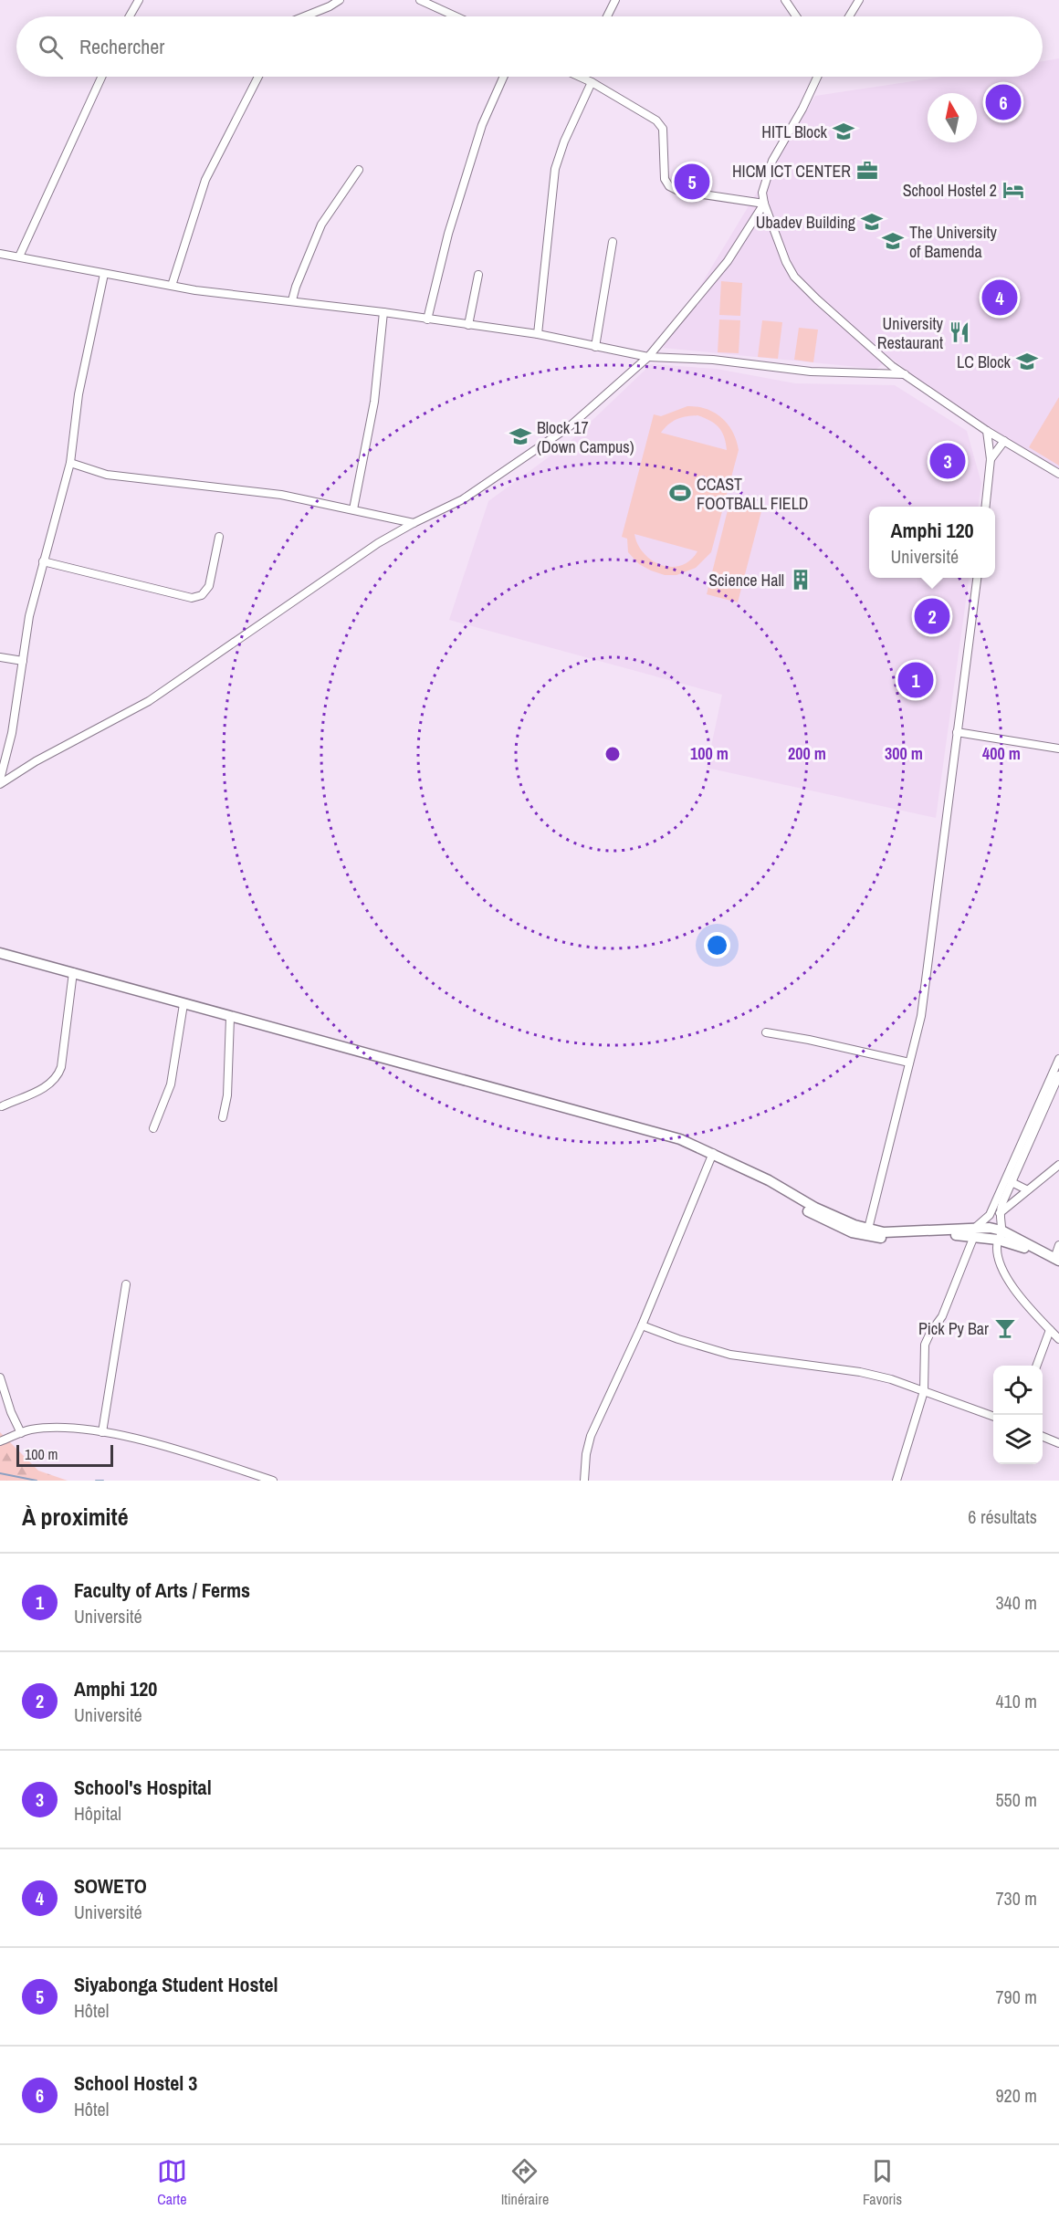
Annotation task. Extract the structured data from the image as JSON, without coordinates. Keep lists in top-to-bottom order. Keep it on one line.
{"places":{"school or university":["HITL Block","Ubadev Building","The University of Bamenda","LC Block","Block 17 (Down Campus)"],"office":["HICM ICT CENTER"],"hotel":["School Hostel 2"],"restaurant":["University Restaurant"],"sports":["CCAST FOOTBALL FIELD"],"building":["Science Hall"],"bar":["Pick Py Bar"]},"scale_bar":"100 m","north":"top","page":{"search":"Rechercher","pins":["6","5","4","3","2","1"],"popup":["Amphi 120","Université"],"scale":"100 m","heading":["À proximité","6 résultats"],"list":[{"mark":"1","name":"Faculty of Arts / Ferms","note":"Université","value":"340 m"},{"mark":"2","name":"Amphi 120","note":"Université","value":"410 m"},{"mark":"3","name":"School's Hospital","note":"Hôpital","value":"550 m"},{"mark":"4","name":"SOWETO","note":"Université","value":"730 m"},{"mark":"5","name":"Siyabonga Student Hostel","note":"Hôtel","value":"790 m"},{"mark":"6","name":"School Hostel 3","note":"Hôtel","value":"920 m"}],"nav":["Carte","Itinéraire","Favoris"]},"rings":["100 m","200 m","300 m","400 m"]}
